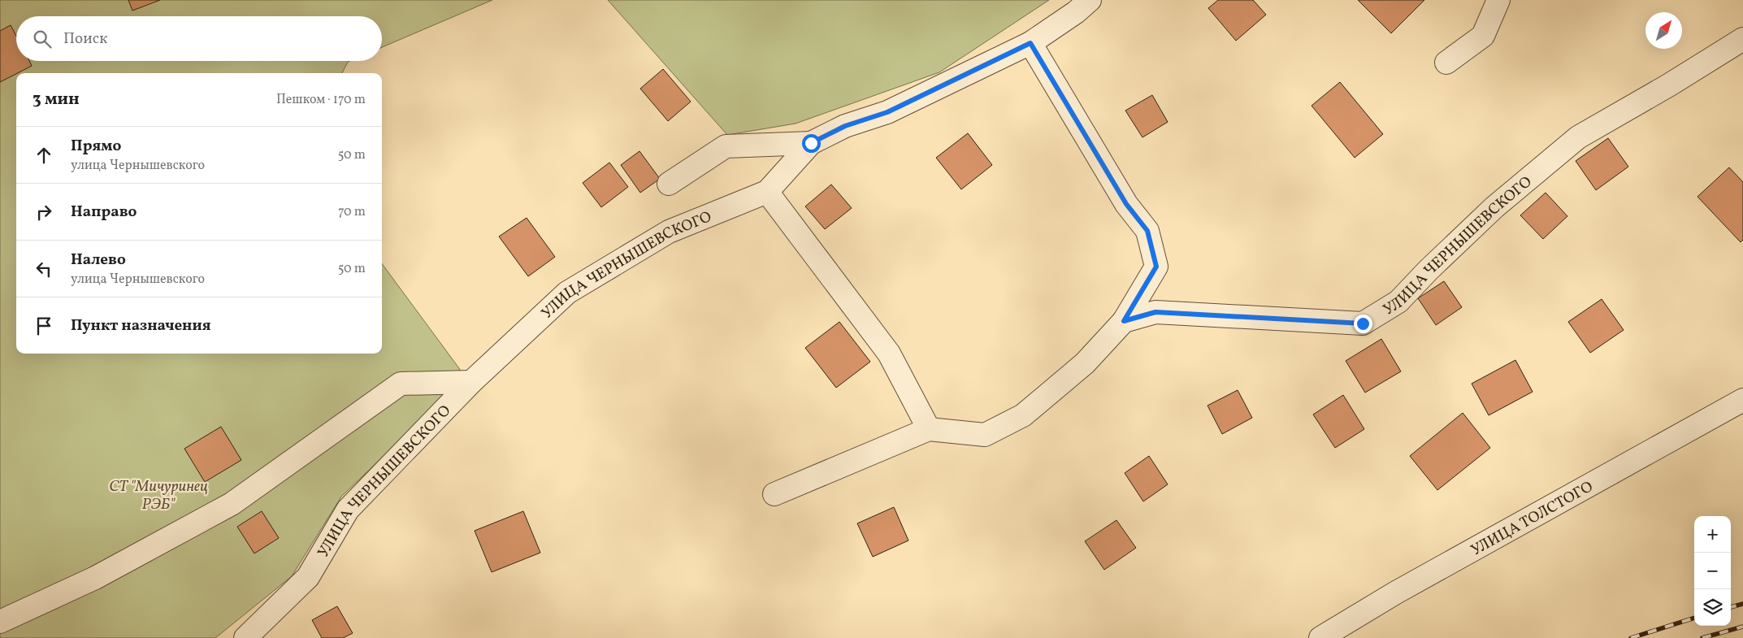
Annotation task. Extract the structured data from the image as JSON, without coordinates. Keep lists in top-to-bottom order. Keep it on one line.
{"streets":{"street":["УЛИЦА ЧЕРНЫШЕВСКОГО","УЛИЦА ТОЛСТОГО"]},"parks":["СТ \"Мичуринец РЭБ\""],"north":"top right","page":{"search":"Поиск","heading":["3 мин","Пешком · 170 m"],"list":[["Прямо","улица Чернышевского","50 m"],["Направо","70 m"],["Налево","улица Чернышевского","50 m"],"Пункт назначения"],"map_buttons":["+","−"]}}
